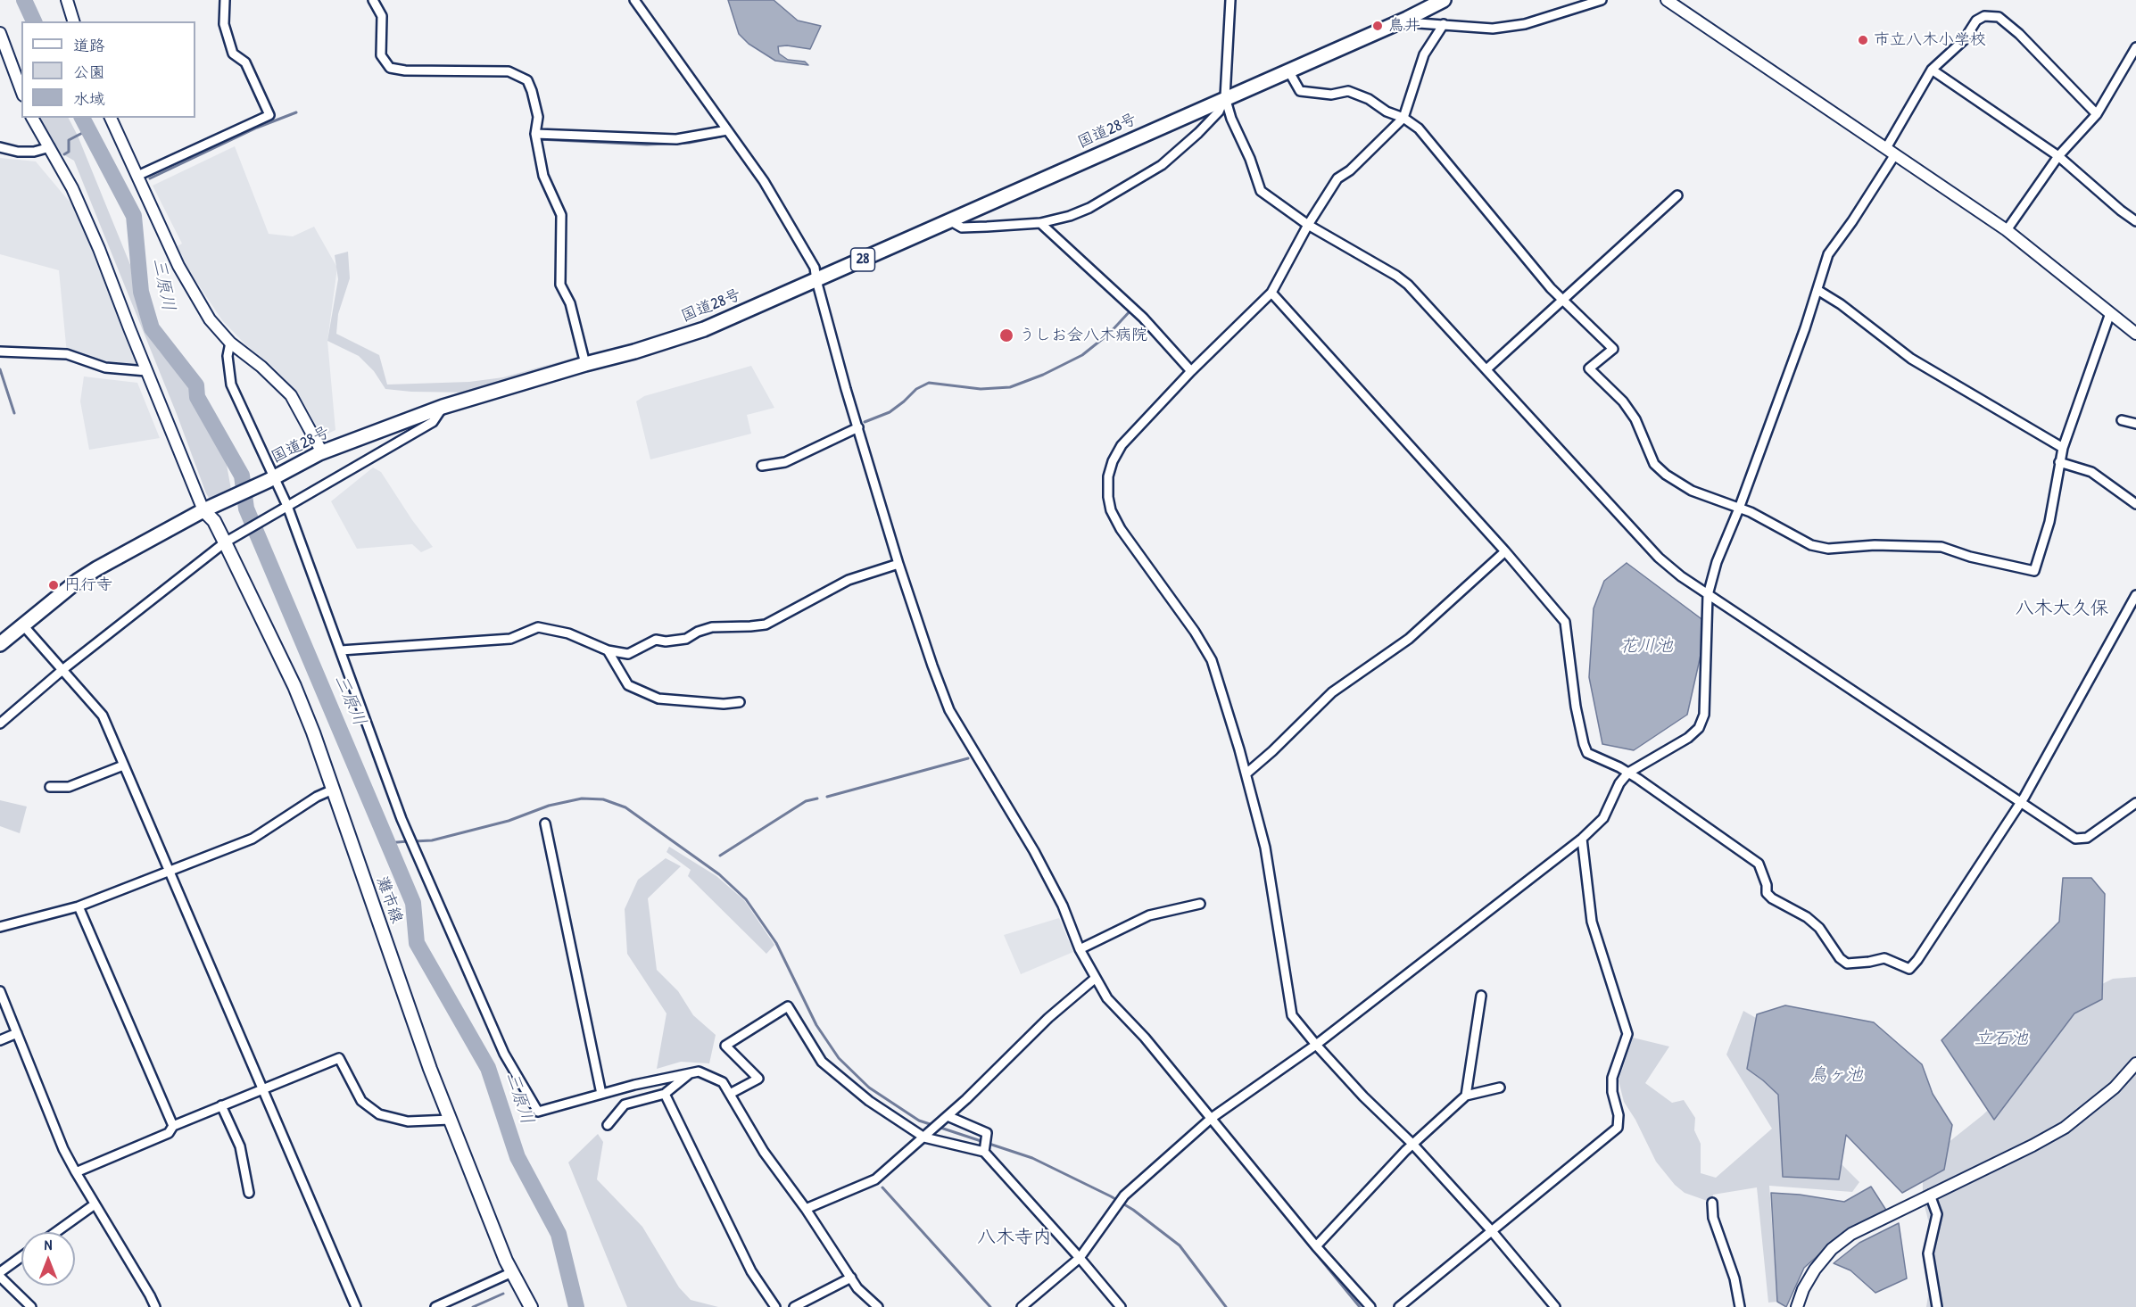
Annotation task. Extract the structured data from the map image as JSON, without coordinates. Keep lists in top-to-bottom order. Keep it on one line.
{"streets":{"highway":["国道28号","28"],"main road":["灘市線"]},"crossings":[["国道28号","灘市線"]],"districts":["八木大久保","八木寺内"],"water":["三原川","花川池","立石池","鳥ヶ池"],"places":["鳥井","市立八木小学校","うしお会八木病院","円行寺"],"legend":["道路","公園","水域"],"north":"top"}
